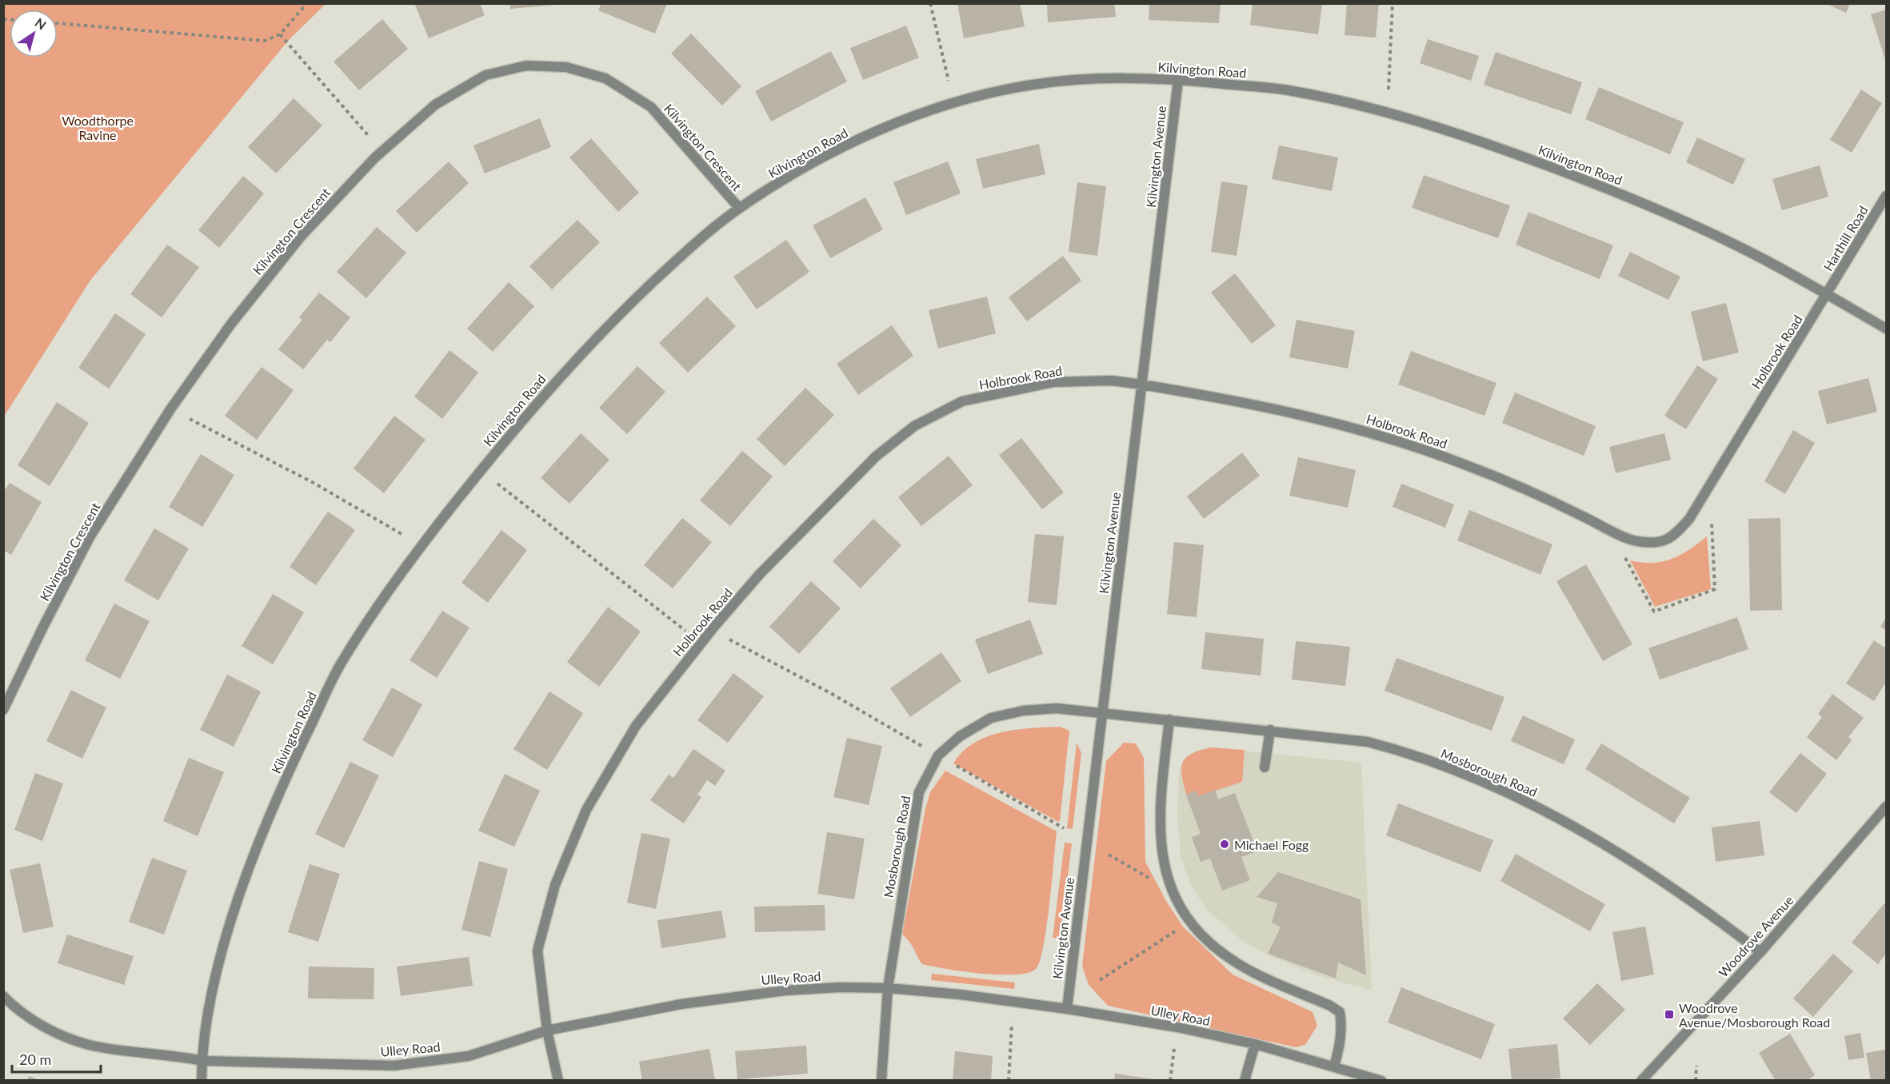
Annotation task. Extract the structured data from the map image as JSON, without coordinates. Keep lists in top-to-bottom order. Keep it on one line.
{"streets":{"street":["Kilvington Road","Kilvington Crescent","Kilvington Avenue","Harthill Road","Holbrook Road","Mosborough Road","Woodrove Avenue","Ulley Road"]},"crossings":[["Kilvington Road","Kilvington Crescent"],["Kilvington Road","Kilvington Avenue"],["Kilvington Road","Harthill Road"],["Kilvington Road","Holbrook Road"],["Kilvington Road","Ulley Road"],["Kilvington Avenue","Holbrook Road"],["Kilvington Avenue","Mosborough Road"],["Kilvington Avenue","Ulley Road"],["Harthill Road","Holbrook Road"],["Holbrook Road","Ulley Road"],["Mosborough Road","Woodrove Avenue"],["Mosborough Road","Ulley Road"]],"parks":["Woodthorpe Ravine"],"places":{"other":["Michael Fogg"],"transit":["Woodrove Avenue/Mosborough Road"]},"scale_bar":"20 m","north":"top right"}
